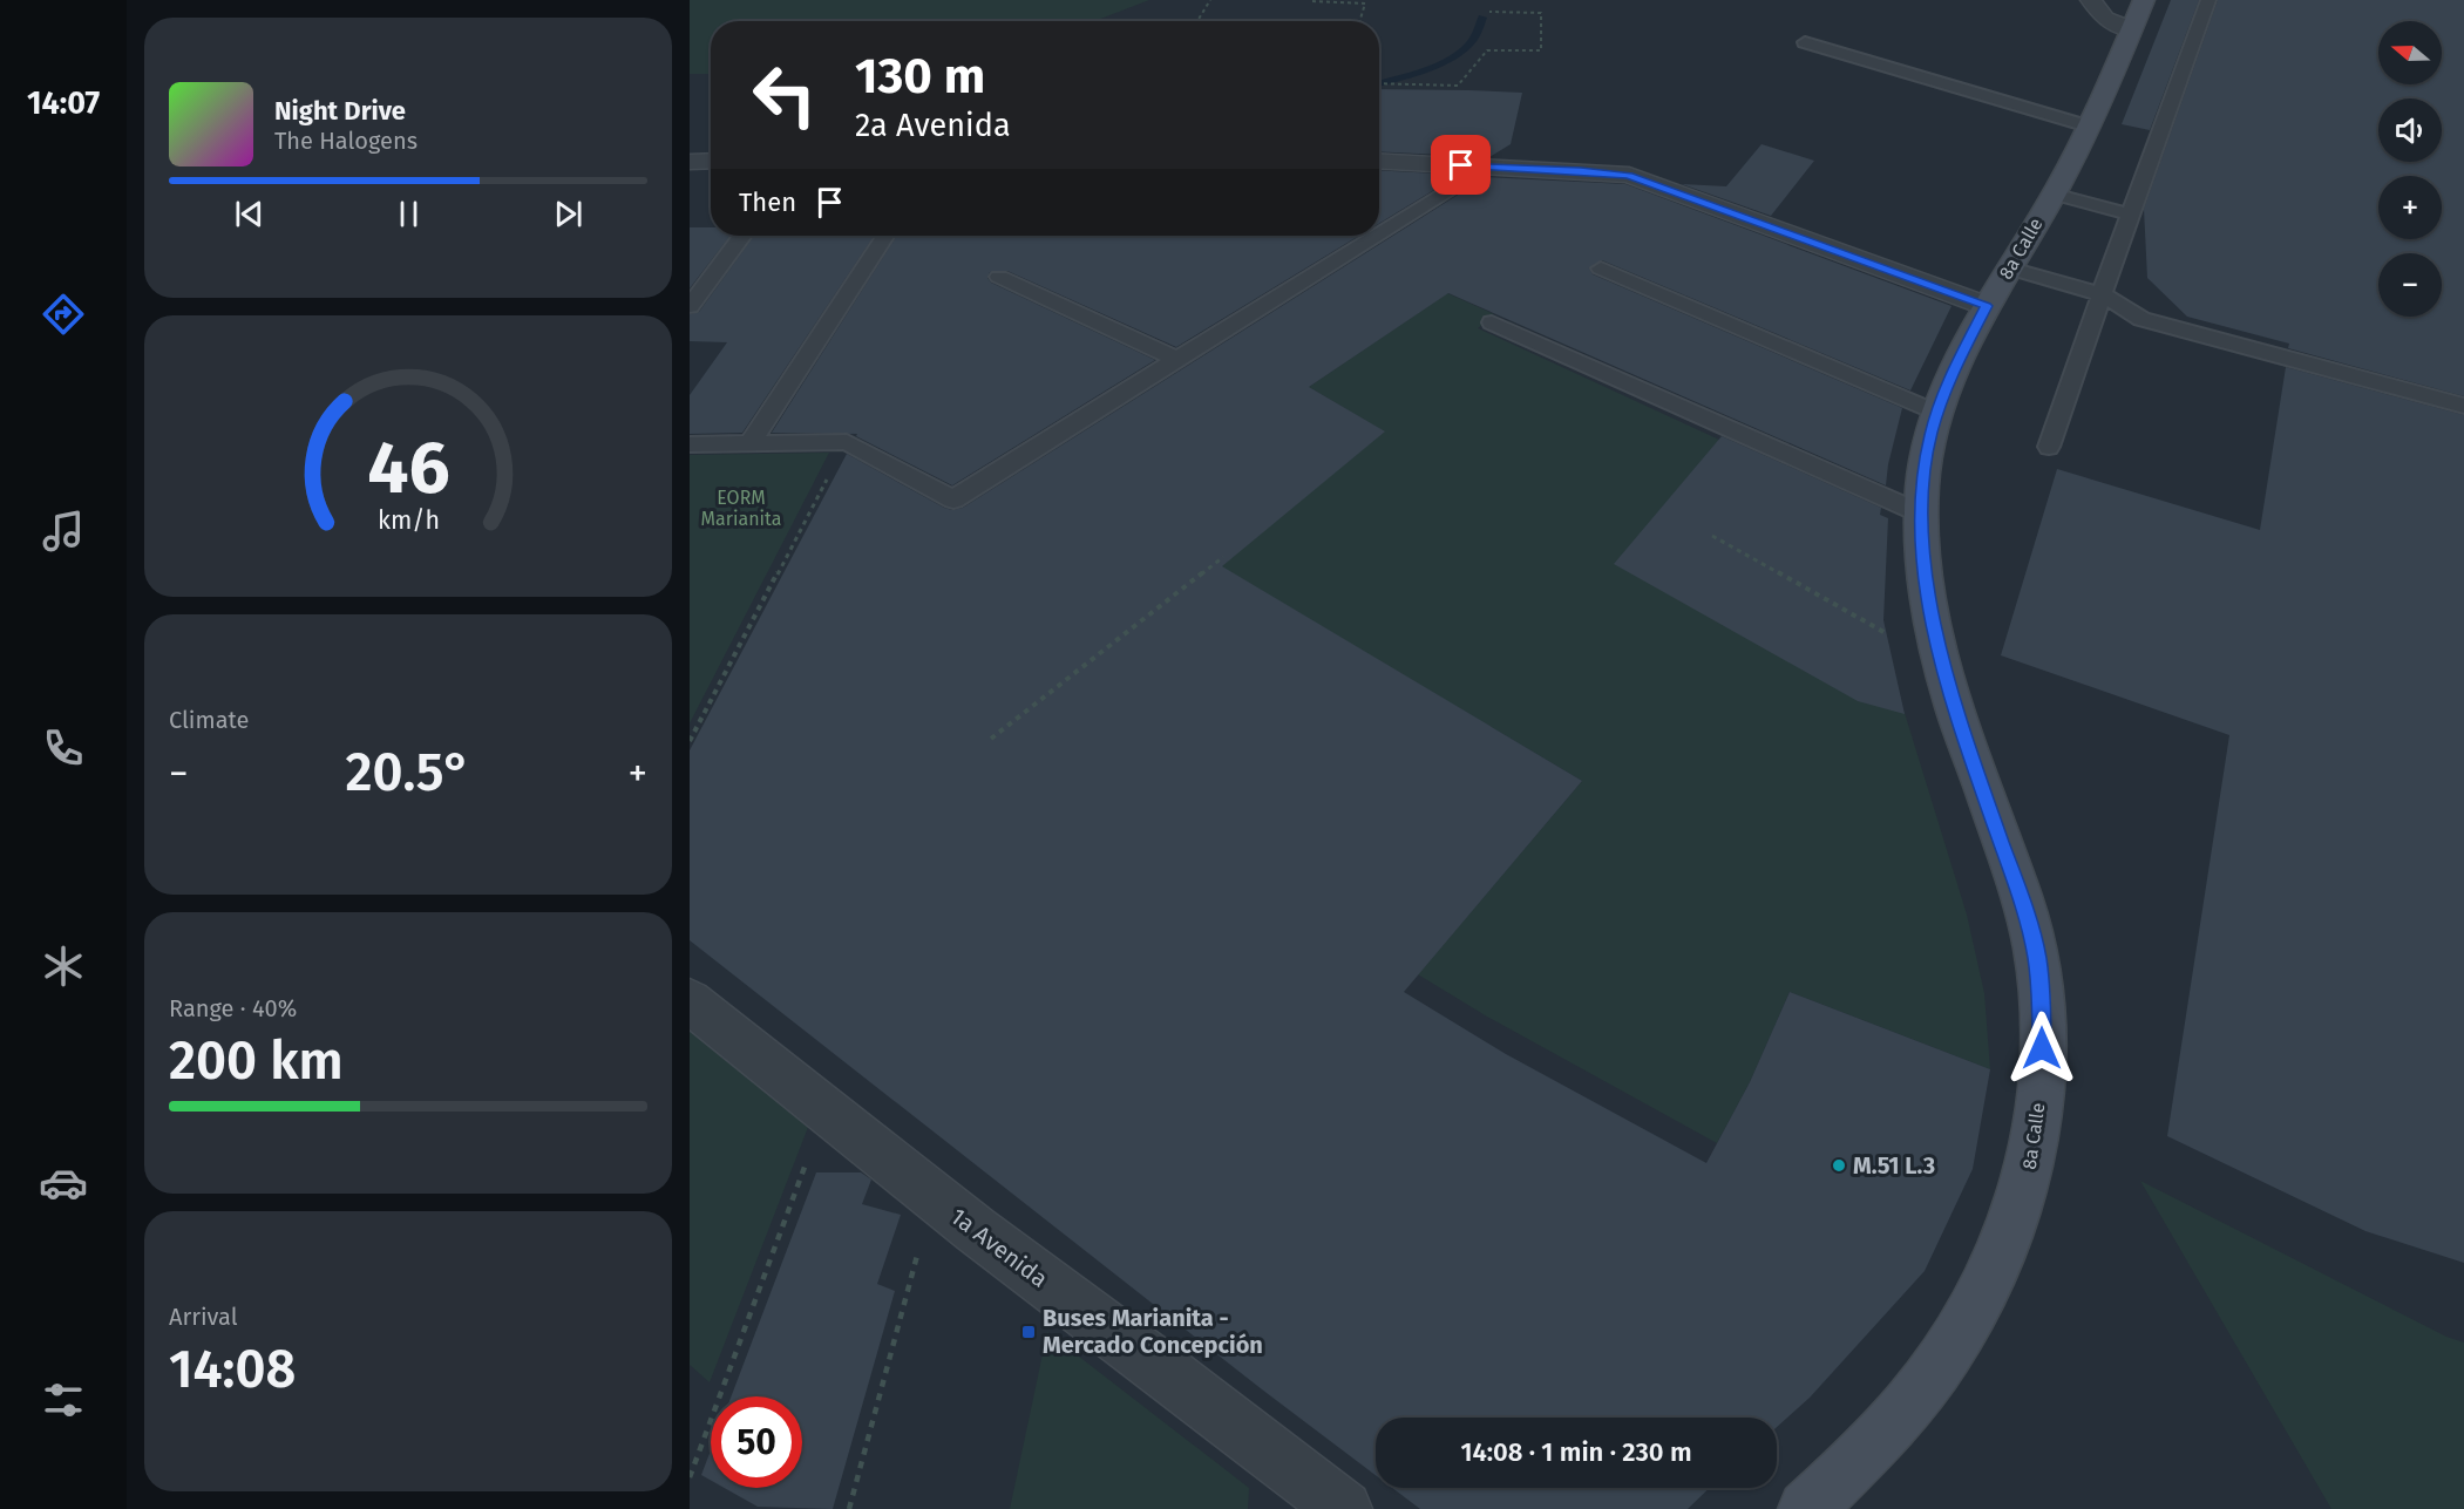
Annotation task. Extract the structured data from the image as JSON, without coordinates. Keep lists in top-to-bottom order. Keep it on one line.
{"streets":{"main road":["8a Calle"],"street":["1a Avenida"]},"parks":["EORM Marianita"],"places":{"other":["M.51 L.3"],"transit":["Buses Marianita - Mercado Concepción"]},"north":"left","page":{"tabs":"14:07","map_buttons":["+","−"],"turn":["130 m","2a Avenida"],"song":["Night Drive","The Halogens"],"then":"Then","tile":["Climate",["Range · 40%","200 km"],["Arrival","14:08"]],"heat":["−","20.5°","+"],"limit":"50","trip":"14:08 · 1 min · 230 m","gauge":["46","km/h"]}}
